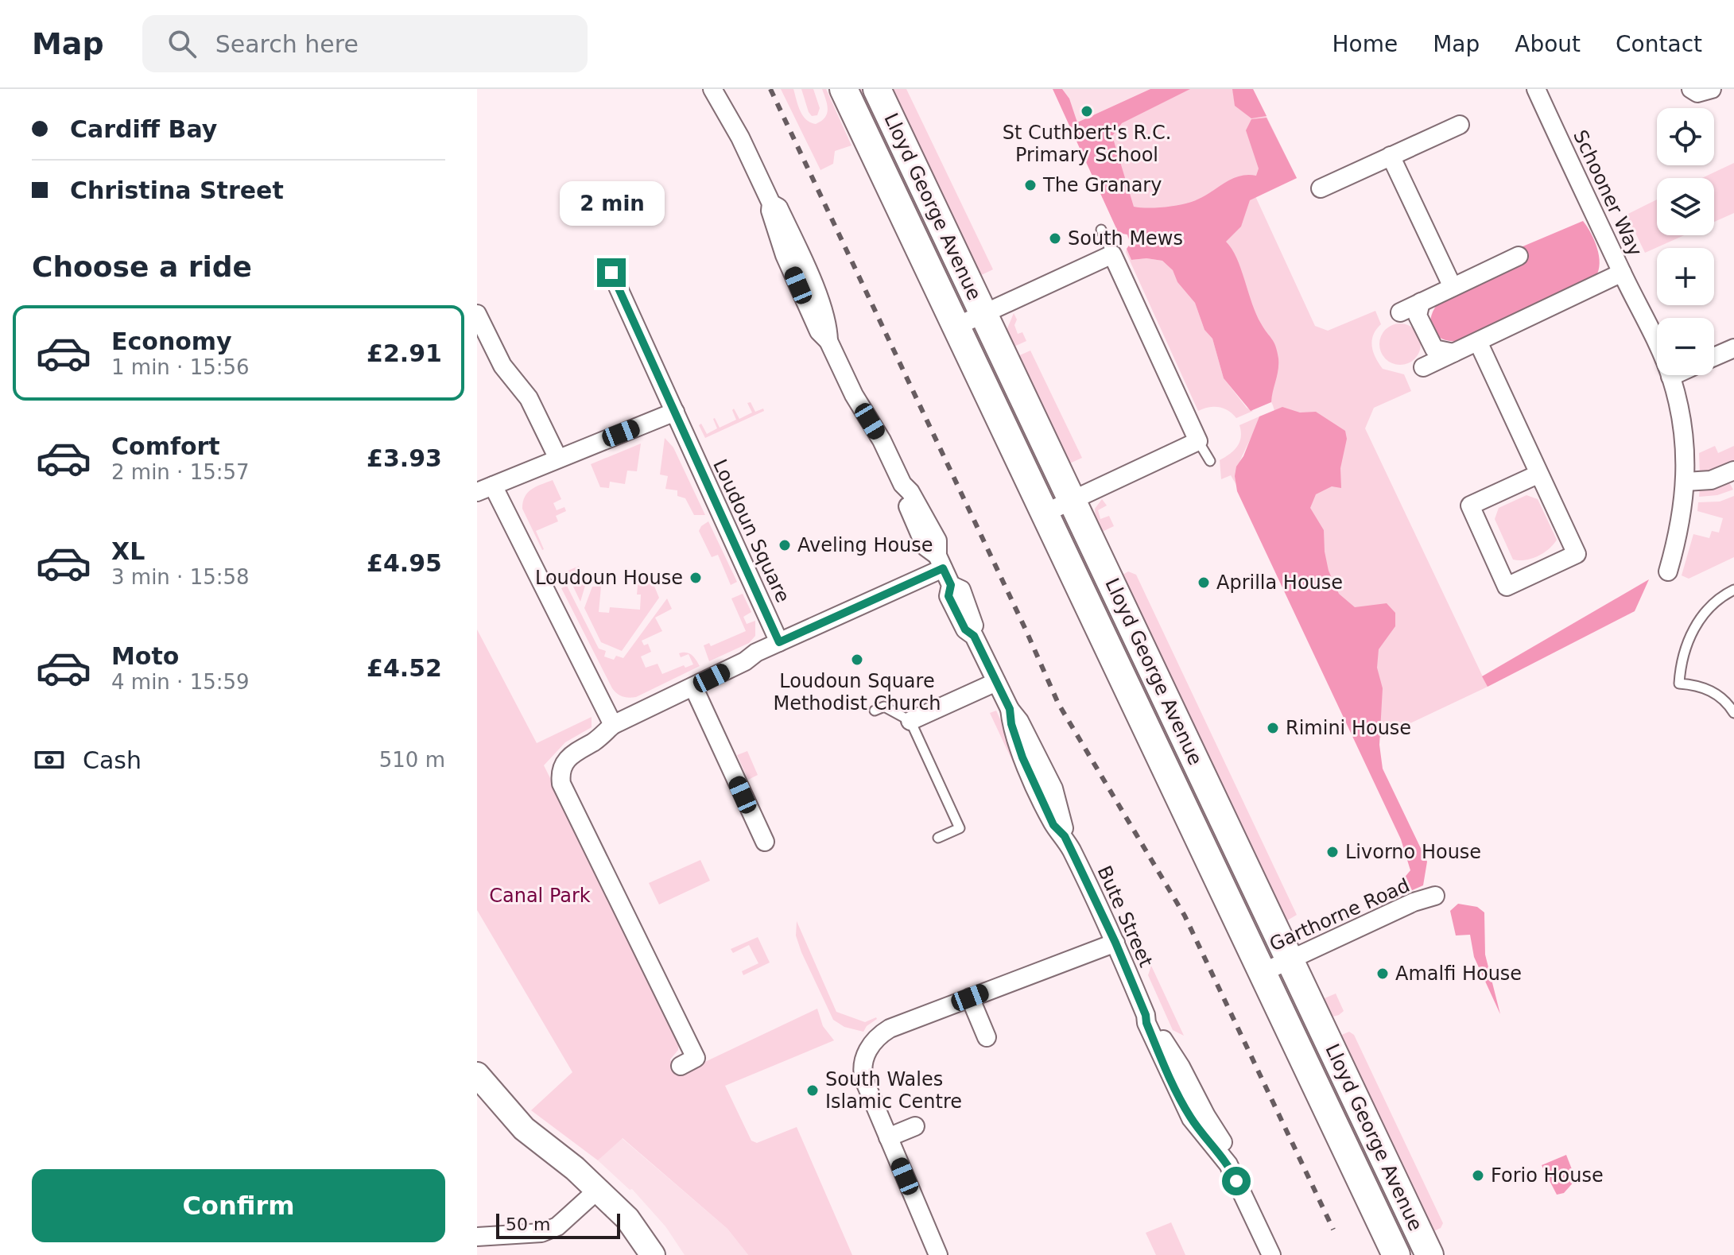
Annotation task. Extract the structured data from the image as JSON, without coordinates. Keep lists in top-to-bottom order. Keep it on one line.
{"streets":{"main road":["Lloyd George Avenue"],"street":["Schooner Way","Loudoun Square","Garthorne Road","Bute Street"]},"crossings":[["Lloyd George Avenue","Garthorne Road"]],"parks":["Canal Park"],"places":["St Cuthbert's R.C. Primary School","The Granary","South Mews","Aveling House","Loudoun House","Aprilla House","Loudoun Square Methodist Church","Rimini House","Livorno House","Amalfi House","South Wales Islamic Centre","Forio House"],"scale_bar":"50 m","page":{"header":"Map","search":"Search here","nav":["Home","Map","About","Contact"],"banner":["Cardiff Bay","Christina Street"],"map_buttons":["+","−"],"bubble":"2 min","heading":"Choose a ride","list":[{"name":"Economy","note":"1 min · 15:56","value":"£2.91"},{"name":"Comfort","note":"2 min · 15:57","value":"£3.93"},{"name":"XL","note":"3 min · 15:58","value":"£4.95"},{"name":"Moto","note":"4 min · 15:59","value":"£4.52"}],"pay":["Cash","510 m"],"buttons":"Confirm","scale":"50 m"}}
